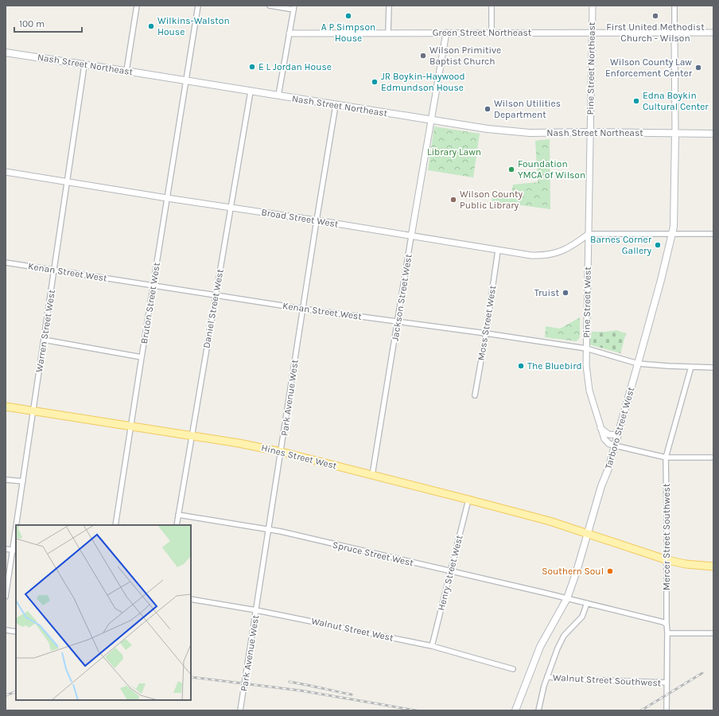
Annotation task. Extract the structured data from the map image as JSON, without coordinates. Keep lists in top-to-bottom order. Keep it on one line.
{"streets":{"main road":["Nash Street Northeast","Tarboro Street West","Hines Street West"],"street":["Green Street Northeast","Pine Street Northeast","Broad Street West","Kenan Street West","Jackson Street West","Pine Street West","Bruton Street West","Daniel Street West","Moss Street West","Warren Street West","Park Avenue West","Mercer Street Southwest","Spruce Street West","Henry Street West","Walnut Street West","Walnut Street Southwest"]},"crossings":[["Green Street Northeast","Pine Street Northeast"],["Green Street Northeast","Jackson Street West"],["Nash Street Northeast","Pine Street Northeast"],["Nash Street Northeast","Jackson Street West"],["Nash Street Northeast","Pine Street West"],["Nash Street Northeast","Bruton Street West"],["Nash Street Northeast","Daniel Street West"],["Nash Street Northeast","Warren Street West"],["Nash Street Northeast","Park Avenue West"],["Nash Street Northeast","Tarboro Street West"],["Pine Street Northeast","Pine Street West"],["Broad Street West","Jackson Street West"],["Broad Street West","Pine Street West"],["Broad Street West","Bruton Street West"],["Broad Street West","Daniel Street West"],["Broad Street West","Moss Street West"],["Broad Street West","Warren Street West"],["Broad Street West","Park Avenue West"],["Kenan Street West","Jackson Street West"],["Kenan Street West","Pine Street West"],["Kenan Street West","Bruton Street West"],["Kenan Street West","Daniel Street West"],["Kenan Street West","Moss Street West"],["Kenan Street West","Warren Street West"],["Kenan Street West","Park Avenue West"],["Kenan Street West","Tarboro Street West"],["Kenan Street West","Mercer Street Southwest"],["Jackson Street West","Hines Street West"],["Pine Street West","Tarboro Street West"],["Bruton Street West","Hines Street West"],["Daniel Street West","Hines Street West"],["Daniel Street West","Spruce Street West"],["Warren Street West","Hines Street West"],["Park Avenue West","Hines Street West"],["Park Avenue West","Spruce Street West"],["Park Avenue West","Walnut Street West"],["Tarboro Street West","Hines Street West"],["Tarboro Street West","Spruce Street West"],["Hines Street West","Mercer Street Southwest"],["Hines Street West","Henry Street West"],["Mercer Street Southwest","Spruce Street West"],["Mercer Street Southwest","Walnut Street Southwest"],["Spruce Street West","Henry Street West"],["Henry Street West","Walnut Street West"]],"parks":["Library Lawn"],"places":["A P Simpson House","First United Methodist Church - Wilson","Wilkins-Walston House","Wilson Primitive Baptist Church","E L Jordan House","Wilson County Law Enforcement Center","JR Boykin-Haywood Edmundson House","Edna Boykin Cultural Center","Wilson Utilities Department","Foundation YMCA of Wilson","Wilson County Public Library","Barnes Corner Gallery","Truist","The Bluebird","Southern Soul"],"scale_bar":"100 m"}
